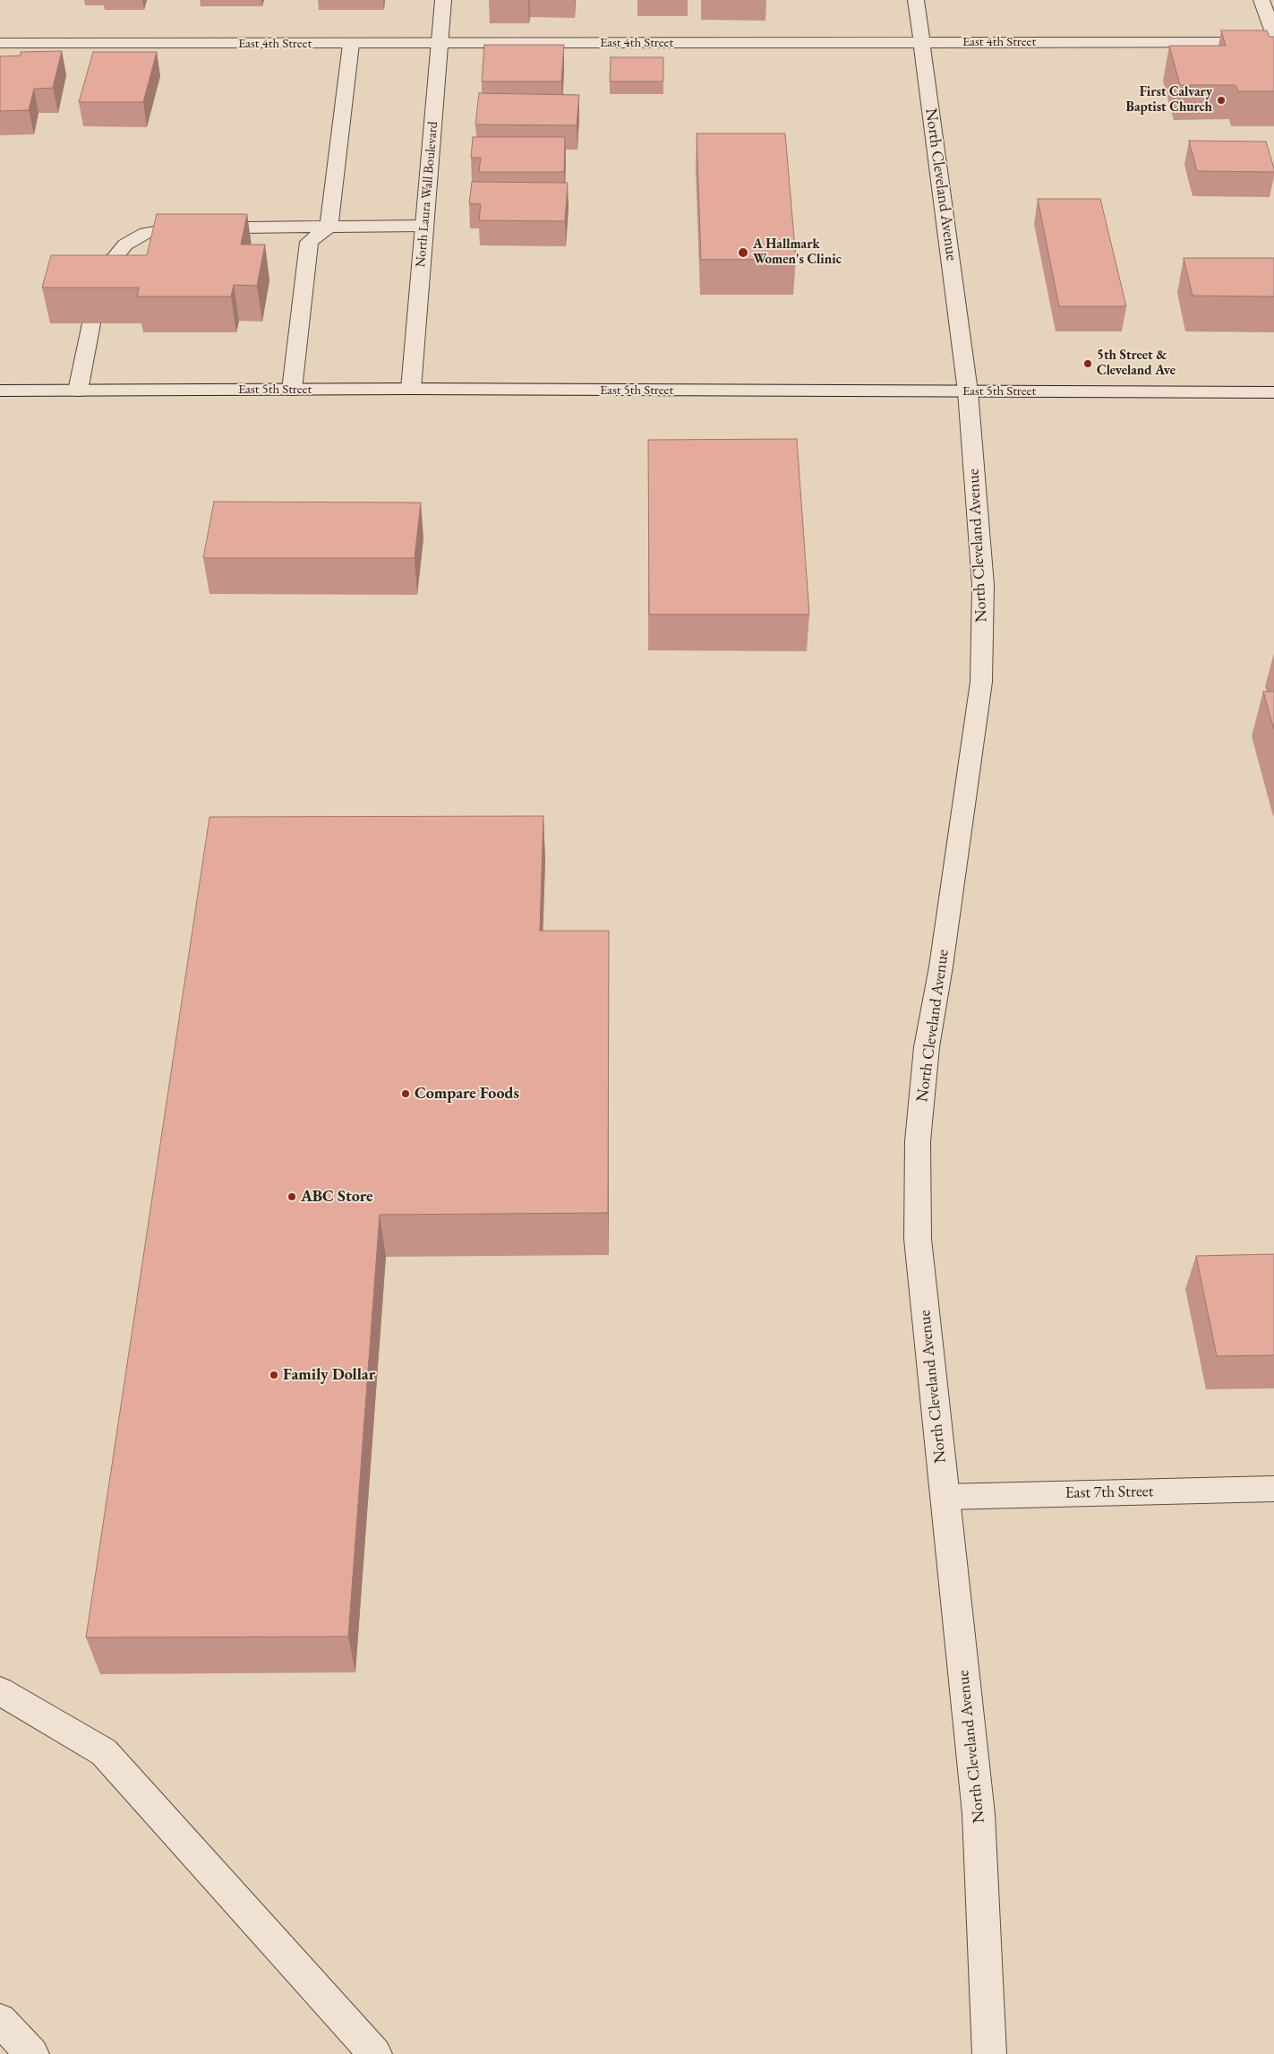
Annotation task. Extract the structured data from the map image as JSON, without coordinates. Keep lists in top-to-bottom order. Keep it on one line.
{"streets":{"street":["East 4th Street","North Cleveland Avenue","North Laura Wall Boulevard","East 5th Street","East 7th Street"]},"crossings":[["East 4th Street","North Cleveland Avenue"],["East 4th Street","North Laura Wall Boulevard"],["North Cleveland Avenue","East 5th Street"],["North Cleveland Avenue","East 7th Street"],["North Laura Wall Boulevard","East 5th Street"]],"places":["First Calvary Baptist Church","A Hallmark Women's Clinic","5th Street & Cleveland Ave","Compare Foods","ABC Store","Family Dollar"]}
